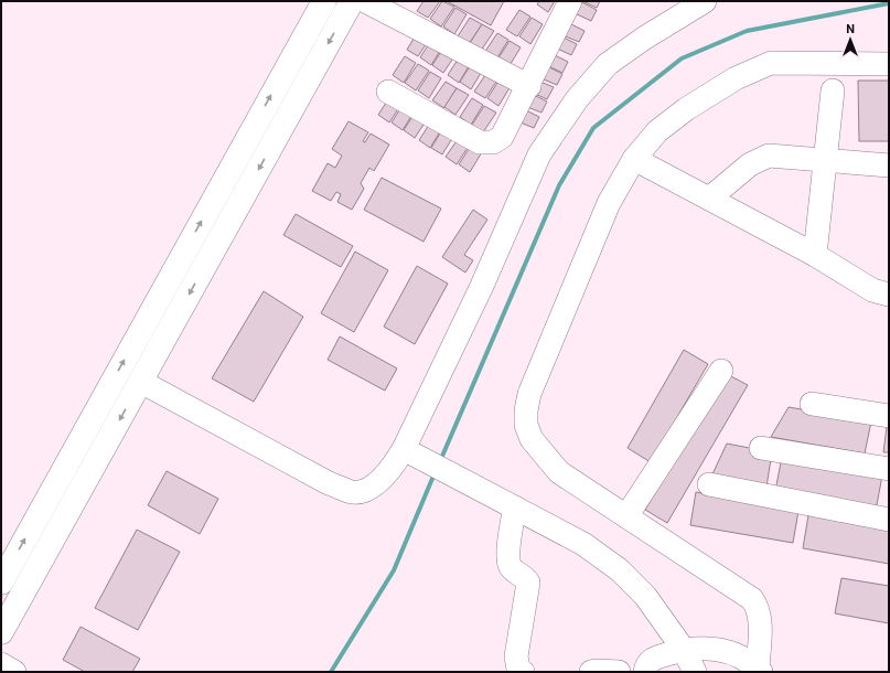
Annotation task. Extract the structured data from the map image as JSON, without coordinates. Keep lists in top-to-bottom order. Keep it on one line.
{"north":"top"}
